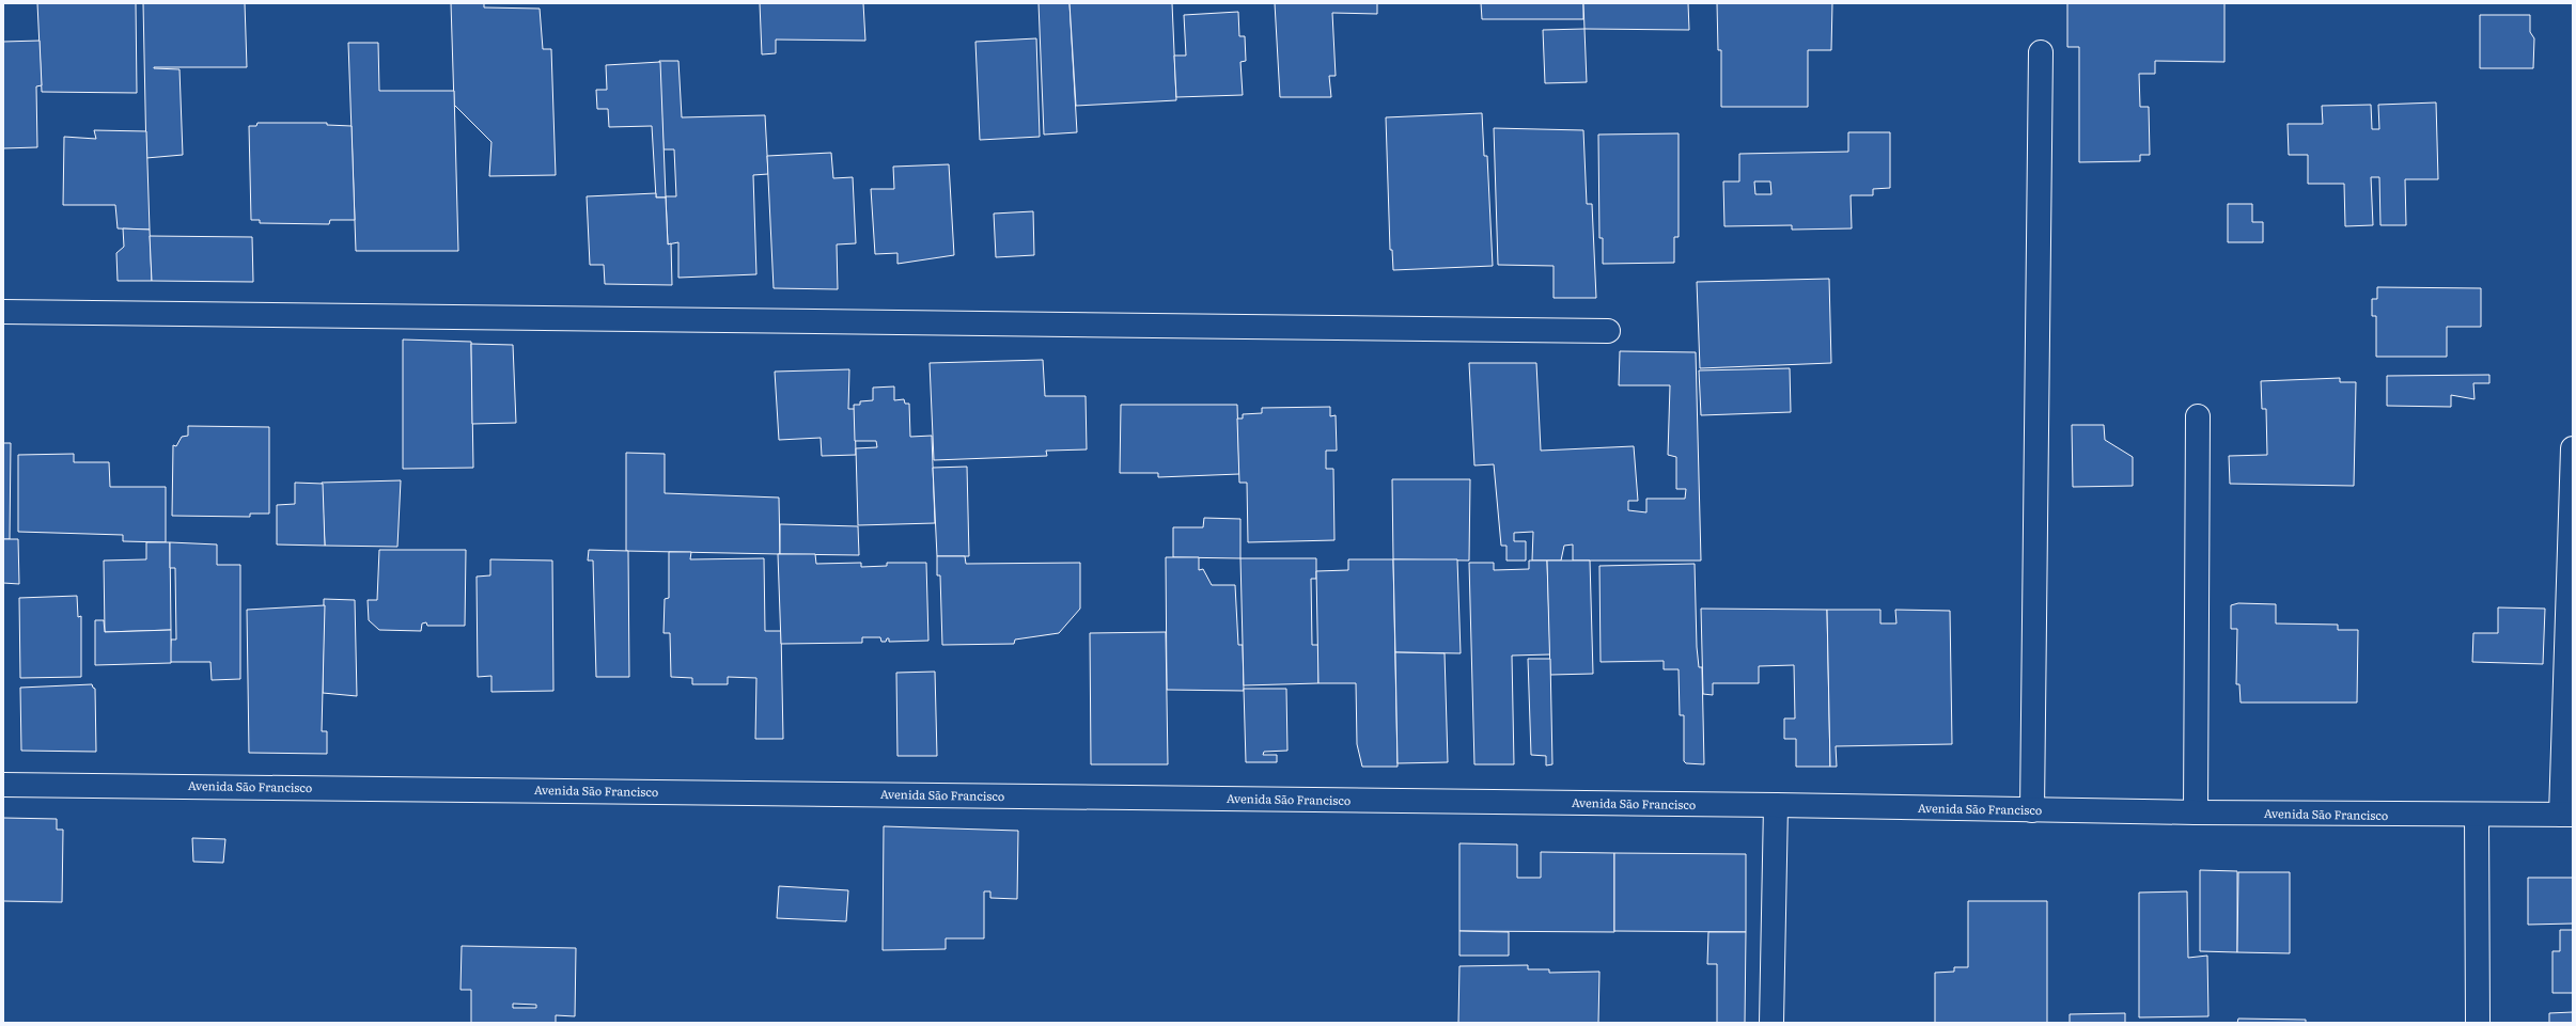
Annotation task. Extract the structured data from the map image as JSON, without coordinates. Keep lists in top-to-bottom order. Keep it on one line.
{"streets":{"street":["Avenida São Francisco"]}}
